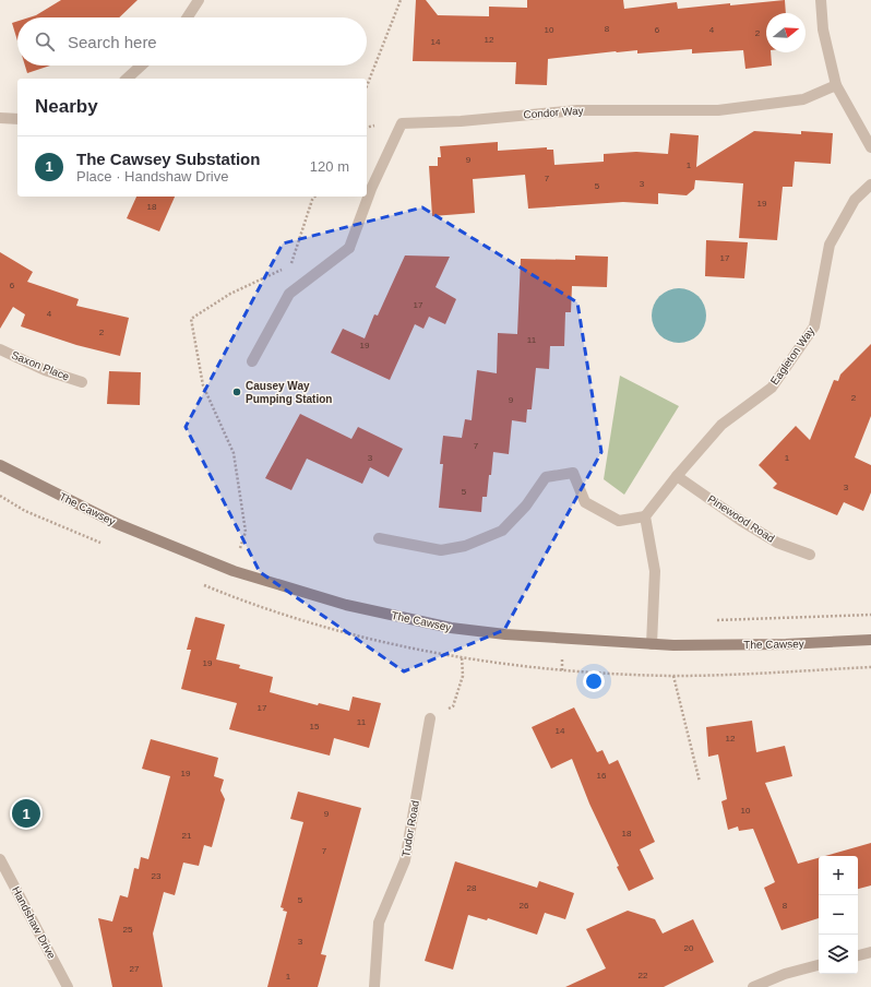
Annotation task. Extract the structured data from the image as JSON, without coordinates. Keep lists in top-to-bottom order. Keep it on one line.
{"streets":{"street":["Condor Way","Eagleton Way","Saxon Place","The Cawsey","Pinewood Road","Tudor Road","Handshaw Drive"]},"crossings":[["Eagleton Way","Pinewood Road"]],"places":["Causey Way Pumping Station"],"house_numbers":["8","10","6","4","2","12","14","9","1","7","3","5","19","18","17","6","17","4","2","11","19","2","9","7","3","1","3","5","19","17","11","15","14","12","19","16","10","9","18","21","7","23","28","5","26","8","25","3","20","27","22","1"],"north":"right","page":{"search":"Search here","heading":"Nearby","list":[{"mark":"1","name":"The Cawsey Substation","note":"Place · Handshaw Drive","value":"120 m"}],"pins":"1","map_buttons":["+","−"]}}
